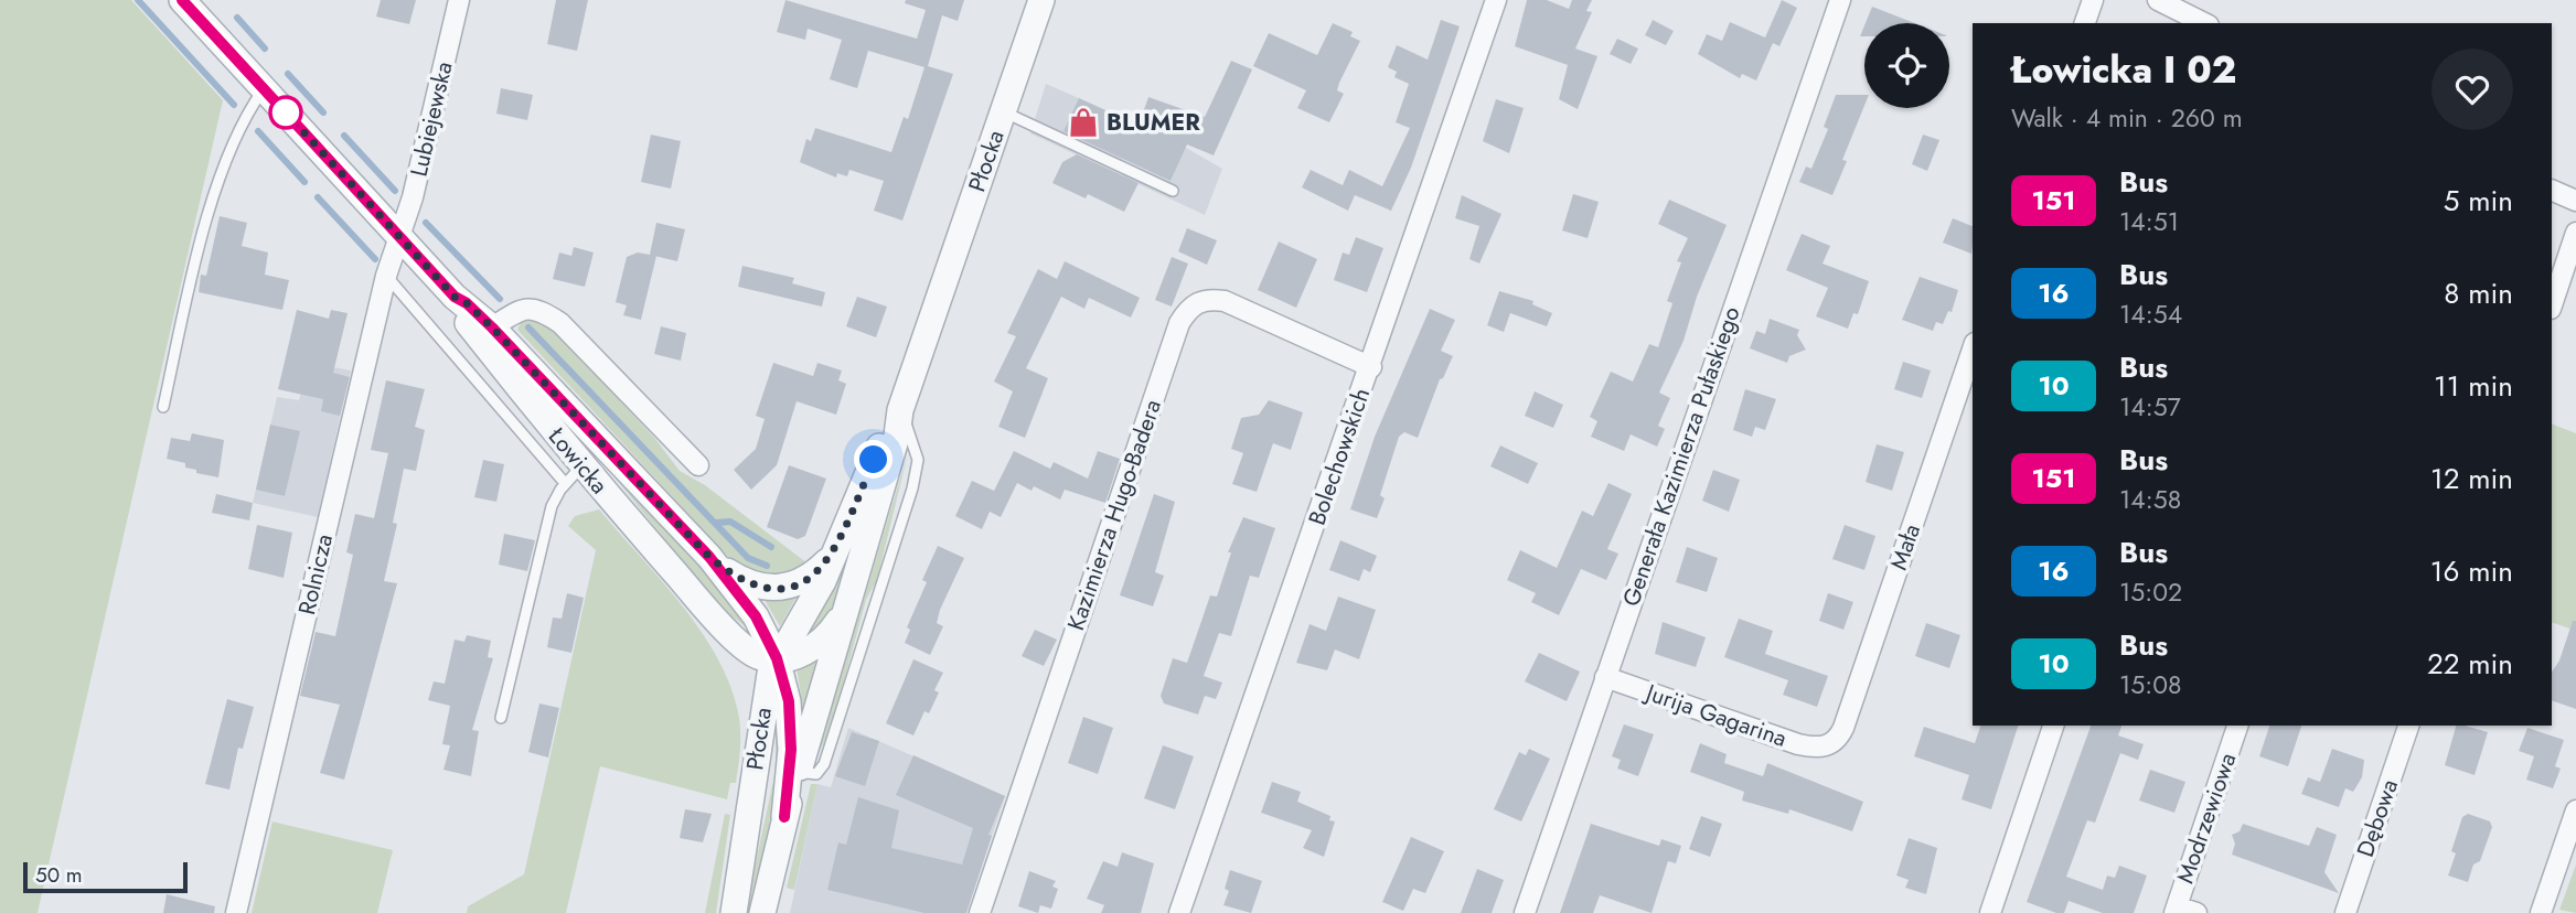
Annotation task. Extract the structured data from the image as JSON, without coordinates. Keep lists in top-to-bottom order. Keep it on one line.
{"streets":{"street":["Lubiejewska","Płocka","Bolechowskich","Generała Kazimierza Pułaskiego","Łowicka","Kazimierza Hugo-Badera","Mała","Rolnicza","Jurija Gagarina","Modrzewiowa","Dębowa"]},"crossings":[["Lubiejewska","Łowicka"],["Lubiejewska","Rolnicza"],["Płocka","Łowicka"],["Bolechowskich","Kazimierza Hugo-Badera"],["Generała Kazimierza Pułaskiego","Jurija Gagarina"],["Łowicka","Rolnicza"],["Mała","Jurija Gagarina"]],"places":{"shop":["BLUMER"]},"lines":["bus line 151"],"scale_bar":"50 m","page":{"heading":["Łowicka I 02","Walk · 4 min · 260 m"],"list":[{"mark":"151","name":"Bus","note":"14:51","value":"5 min"},{"mark":"16","name":"Bus","note":"14:54","value":"8 min"},{"mark":"10","name":"Bus","note":"14:57","value":"11 min"},{"mark":"151","name":"Bus","note":"14:58","value":"12 min"},{"mark":"16","name":"Bus","note":"15:02","value":"16 min"},{"mark":"10","name":"Bus","note":"15:08","value":"22 min"}],"scale":"50 m"}}
